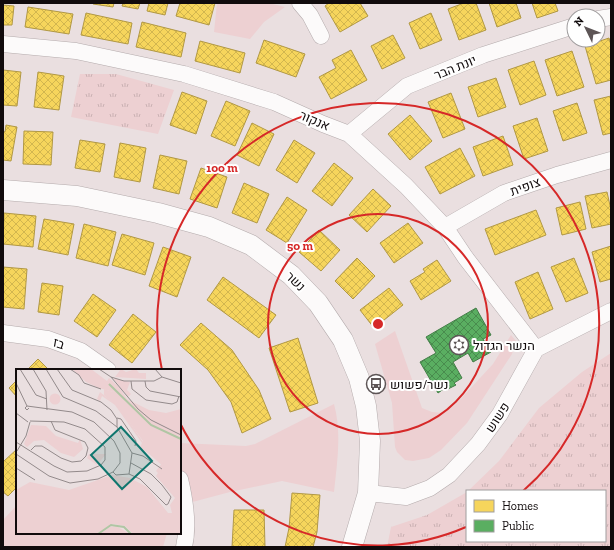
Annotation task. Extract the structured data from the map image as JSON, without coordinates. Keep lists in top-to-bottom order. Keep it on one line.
{"streets":{"street":["יונת הבר","אנקור","צופית","נשר","בז","פשוש"]},"crossings":[["יונת הבר","אנקור"],["אנקור","צופית"],["אנקור","פשוש"],["נשר","פשוש"]],"places":{"synagogue":["הנשר הגדול"],"bus stop":["נשר/פשוש"]},"legend":["Homes","Public"],"north":"top left","rings":["100 m","50 m"]}
